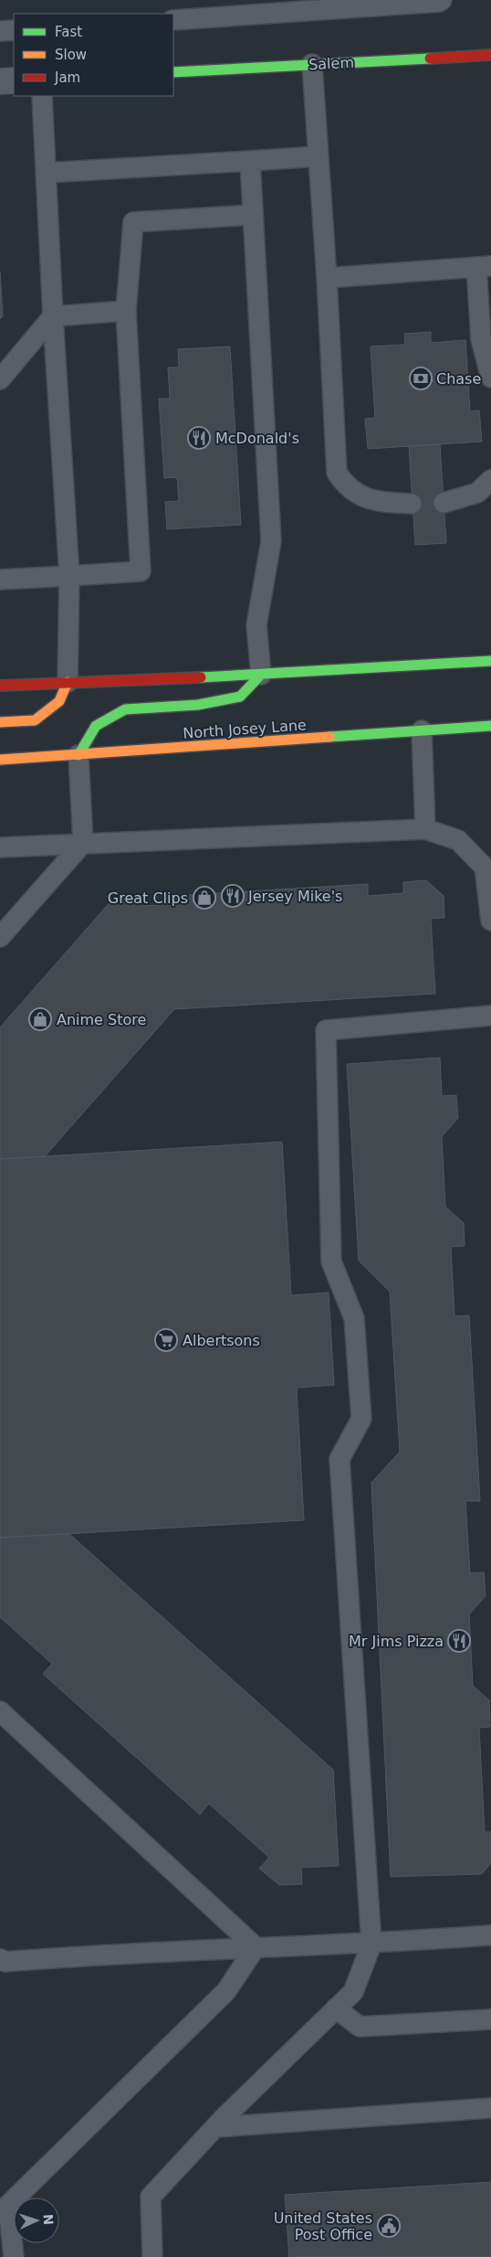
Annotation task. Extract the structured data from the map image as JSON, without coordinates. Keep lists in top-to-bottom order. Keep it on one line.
{"streets":{"main road":["Salem","North Josey Lane"]},"places":{"bank":["Chase"],"restaurant":["McDonald's","Jersey Mike's","Mr Jims Pizza"],"shop":["Great Clips","Anime Store"],"supermarket":["Albertsons"],"public building":["United States Post Office"]},"legend":["Fast","Slow","Jam"],"north":"right"}
